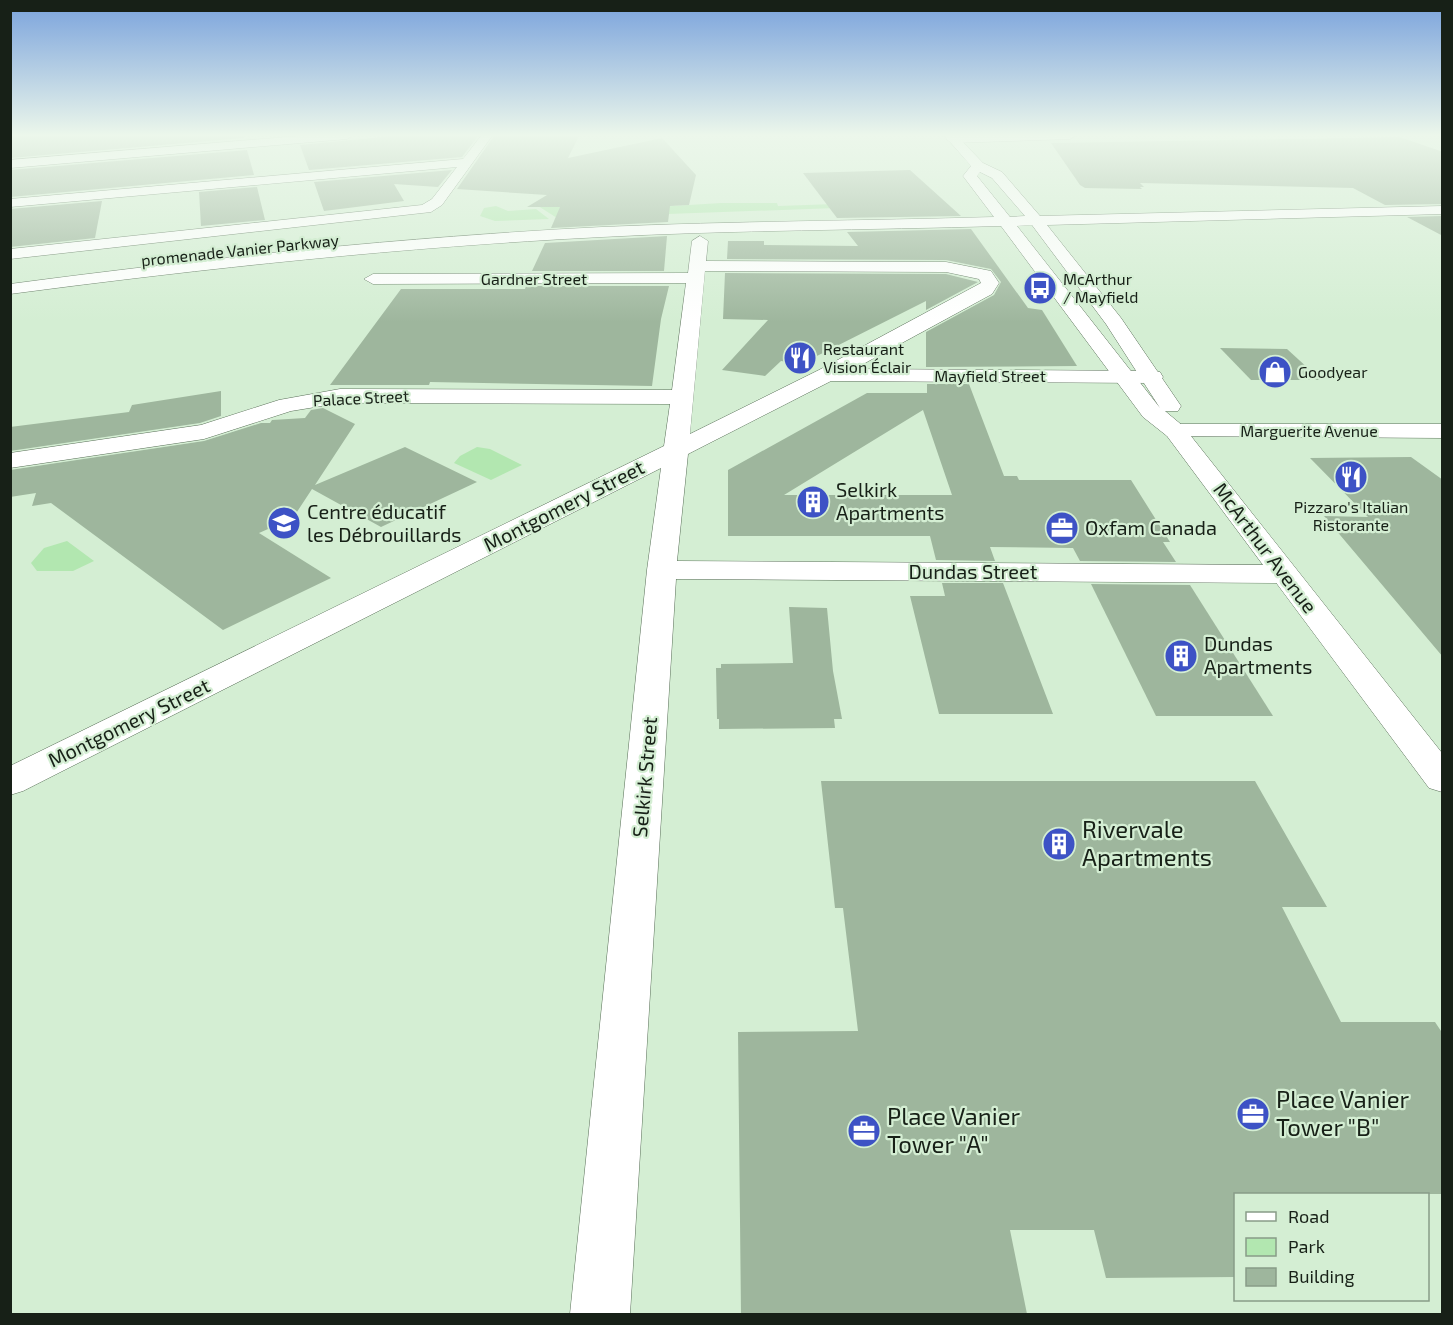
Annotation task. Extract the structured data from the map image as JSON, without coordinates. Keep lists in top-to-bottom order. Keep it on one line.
{"streets":{"street":["promenade Vanier Parkway","Gardner Street","Mayfield Street","Palace Street","Marguerite Avenue","Montgomery Street","McArthur Avenue","Dundas Street","Selkirk Street"]},"crossings":[["promenade Vanier Parkway","McArthur Avenue"],["Gardner Street","Montgomery Street"],["Gardner Street","Selkirk Street"],["Mayfield Street","Montgomery Street"],["Mayfield Street","McArthur Avenue"],["Palace Street","Selkirk Street"],["Marguerite Avenue","McArthur Avenue"],["Montgomery Street","Selkirk Street"],["McArthur Avenue","Dundas Street"],["Dundas Street","Selkirk Street"]],"places":{"bus stop":["McArthur / Mayfield"],"restaurant":["Restaurant Vision Éclair","Pizzaro's Italian Ristorante"],"shop":["Goodyear"],"building":["Selkirk Apartments","Dundas Apartments","Rivervale Apartments"],"school or university":["Centre éducatif les Débrouillards"],"office":["Oxfam Canada","Place Vanier Tower \"B\"","Place Vanier Tower \"A\""]},"legend":["Road","Park","Building"]}
